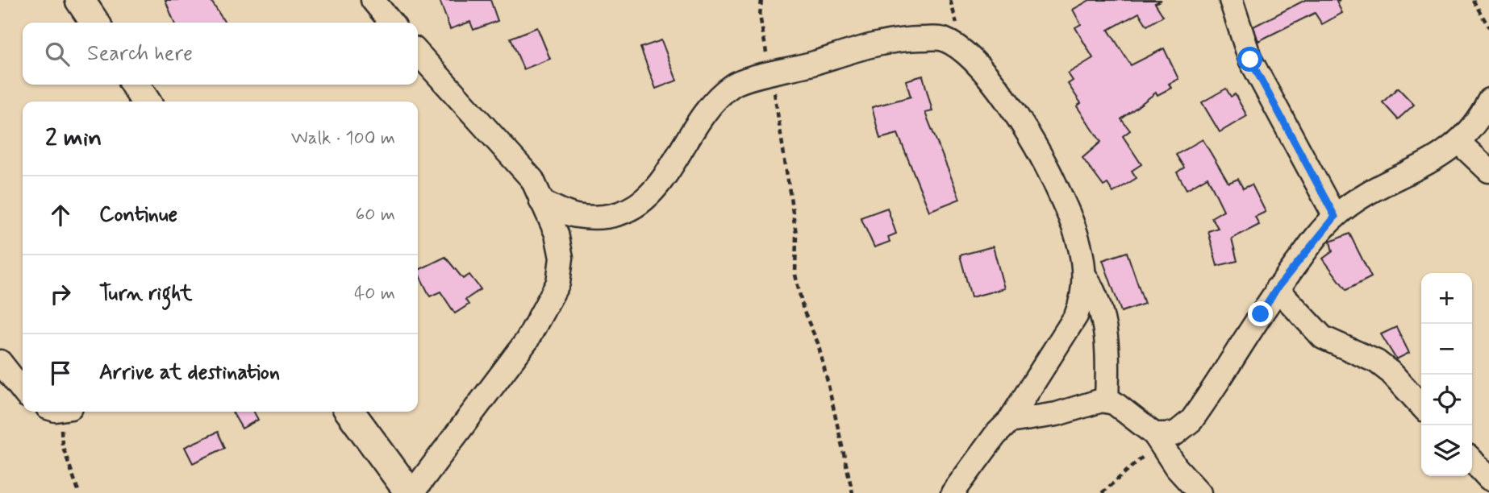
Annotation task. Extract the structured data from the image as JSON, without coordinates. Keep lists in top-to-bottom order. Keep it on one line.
{"page":{"search":"Search here","heading":["2 min","Walk · 100 m"],"list":[["Continue","60 m"],["Turn right","40 m"],"Arrive at destination"],"map_buttons":["+","−"]}}
